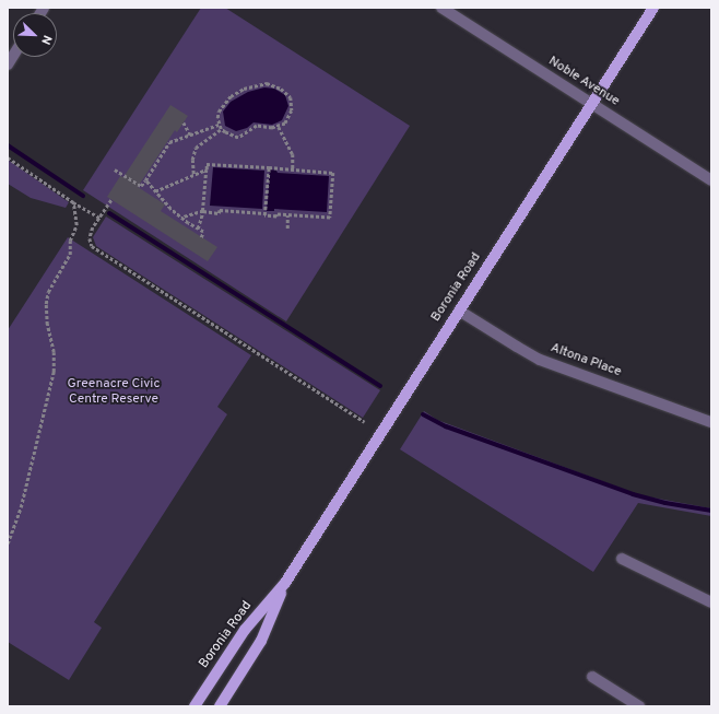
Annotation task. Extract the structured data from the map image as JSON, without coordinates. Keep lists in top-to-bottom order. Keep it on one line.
{"streets":{"main road":["Boronia Road"],"street":["Noble Avenue","Altona Place"]},"crossings":[["Noble Avenue","Boronia Road"],["Boronia Road","Altona Place"]],"parks":["Greenacre Civic Centre Reserve"],"north":"bottom right"}
